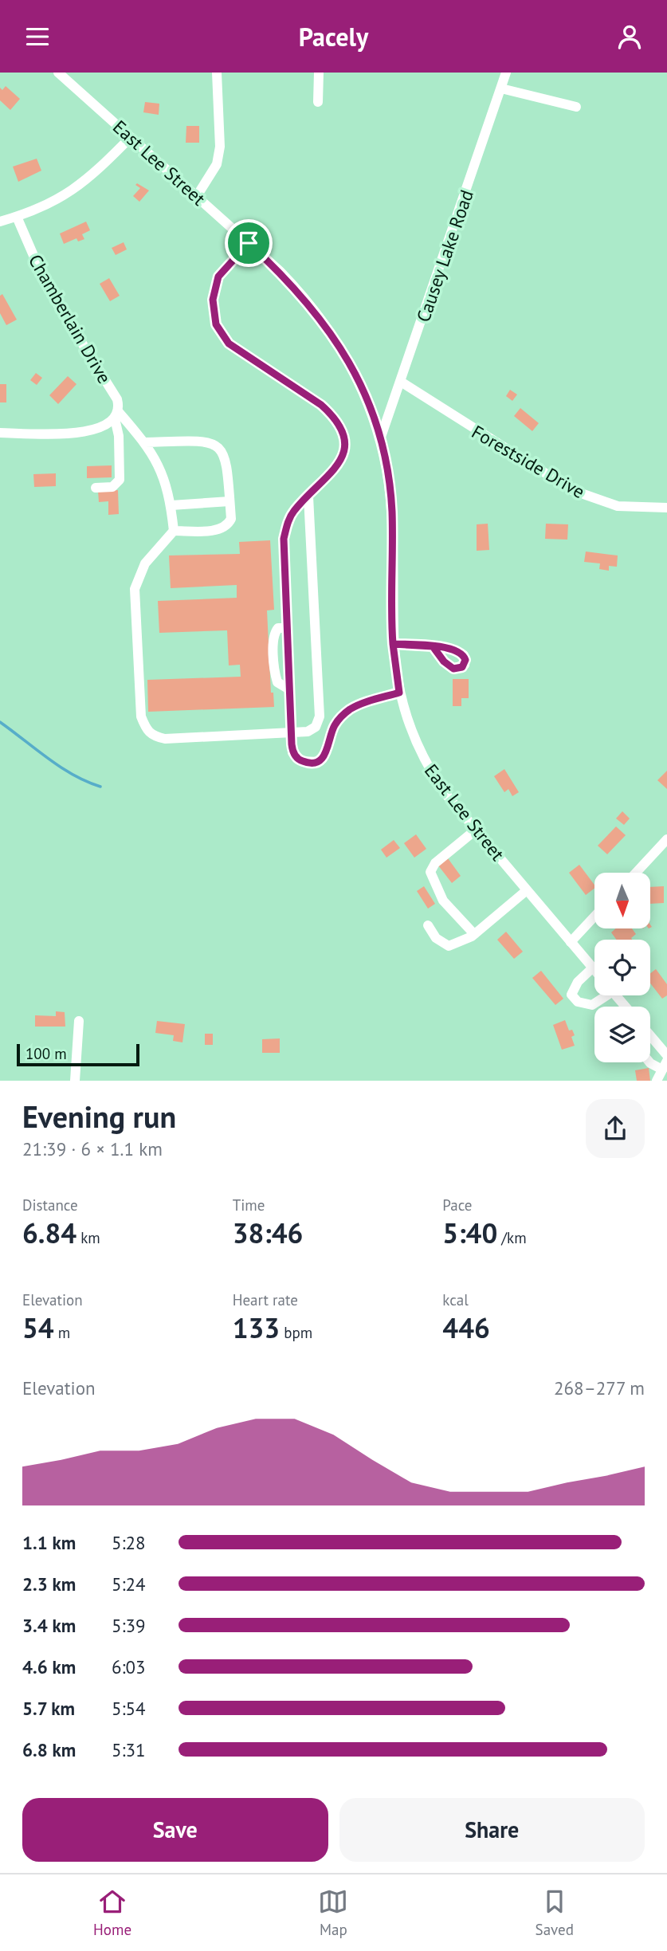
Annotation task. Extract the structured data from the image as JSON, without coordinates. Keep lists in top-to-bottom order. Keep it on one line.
{"streets":{"street":["East Lee Street","Causey Lake Road","Chamberlain Drive","Forestside Drive"]},"crossings":[["East Lee Street","Causey Lake Road"],["Causey Lake Road","Forestside Drive"]],"scale_bar":"100 m","north":"bottom","page":{"header":"Pacely","scale":"100 m","heading":["Evening run","21:39 · 6 × 1.1 km"],"stats":[["Distance","6.84 km"],["Time","38:46"],["Pace","5:40 /km"],["Elevation","54 m"],["Heart rate","133 bpm"],["kcal","446"]],"chart":["Elevation","268–277 m"],"list":[{"name":"1.1 km","note":"5:28"},{"name":"2.3 km","note":"5:24"},{"name":"3.4 km","note":"5:39"},{"name":"4.6 km","note":"6:03"},{"name":"5.7 km","note":"5:54"},{"name":"6.8 km","note":"5:31"}],"buttons":["Save","Share"],"tabs":["Home","Map","Saved"]}}
